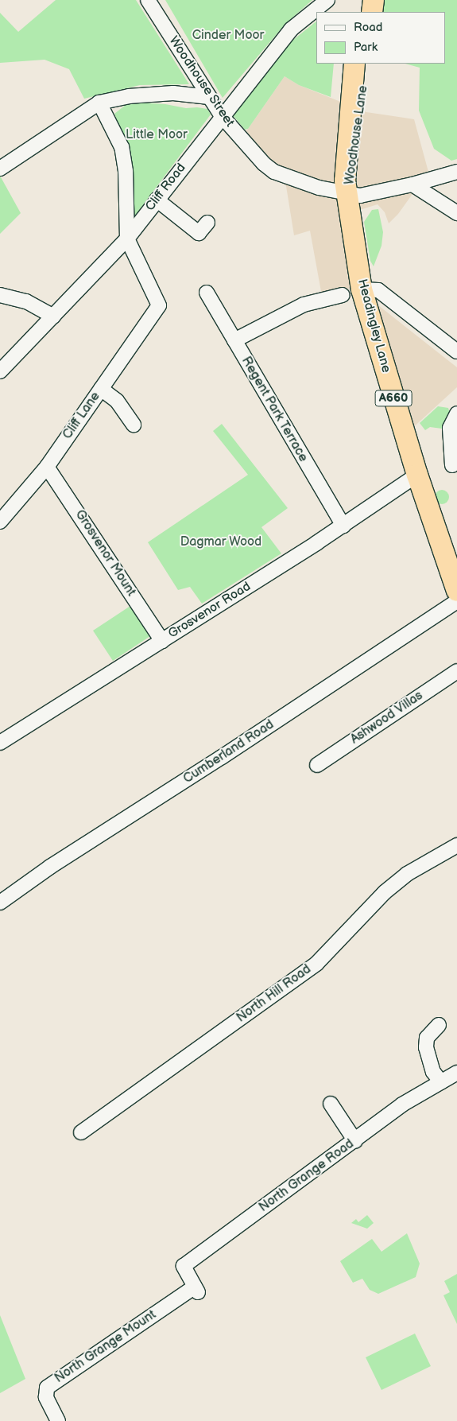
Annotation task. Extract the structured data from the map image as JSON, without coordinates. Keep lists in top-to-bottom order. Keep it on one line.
{"streets":{"highway":["Woodhouse Lane","Headingley Lane","A660"],"street":["Woodhouse Street","Cliff Road","Regent Park Terrace","Cliff Lane","Grosvenor Mount","Grosvenor Road","Ashwood Villas","Cumberland Road","North Hill Road","North Grange Road","North Grange Mount"]},"crossings":[["Woodhouse Street","Woodhouse Lane"],["Woodhouse Street","Cliff Road"],["Woodhouse Street","Headingley Lane"],["Woodhouse Lane","Headingley Lane"],["Cliff Road","Cliff Lane"],["Headingley Lane","Grosvenor Road"],["Regent Park Terrace","Grosvenor Road"],["Cliff Lane","Grosvenor Mount"],["Grosvenor Mount","Grosvenor Road"],["North Grange Road","North Grange Mount"]],"parks":["Cinder Moor","Little Moor","Dagmar Wood"],"legend":["Road","Park"]}
